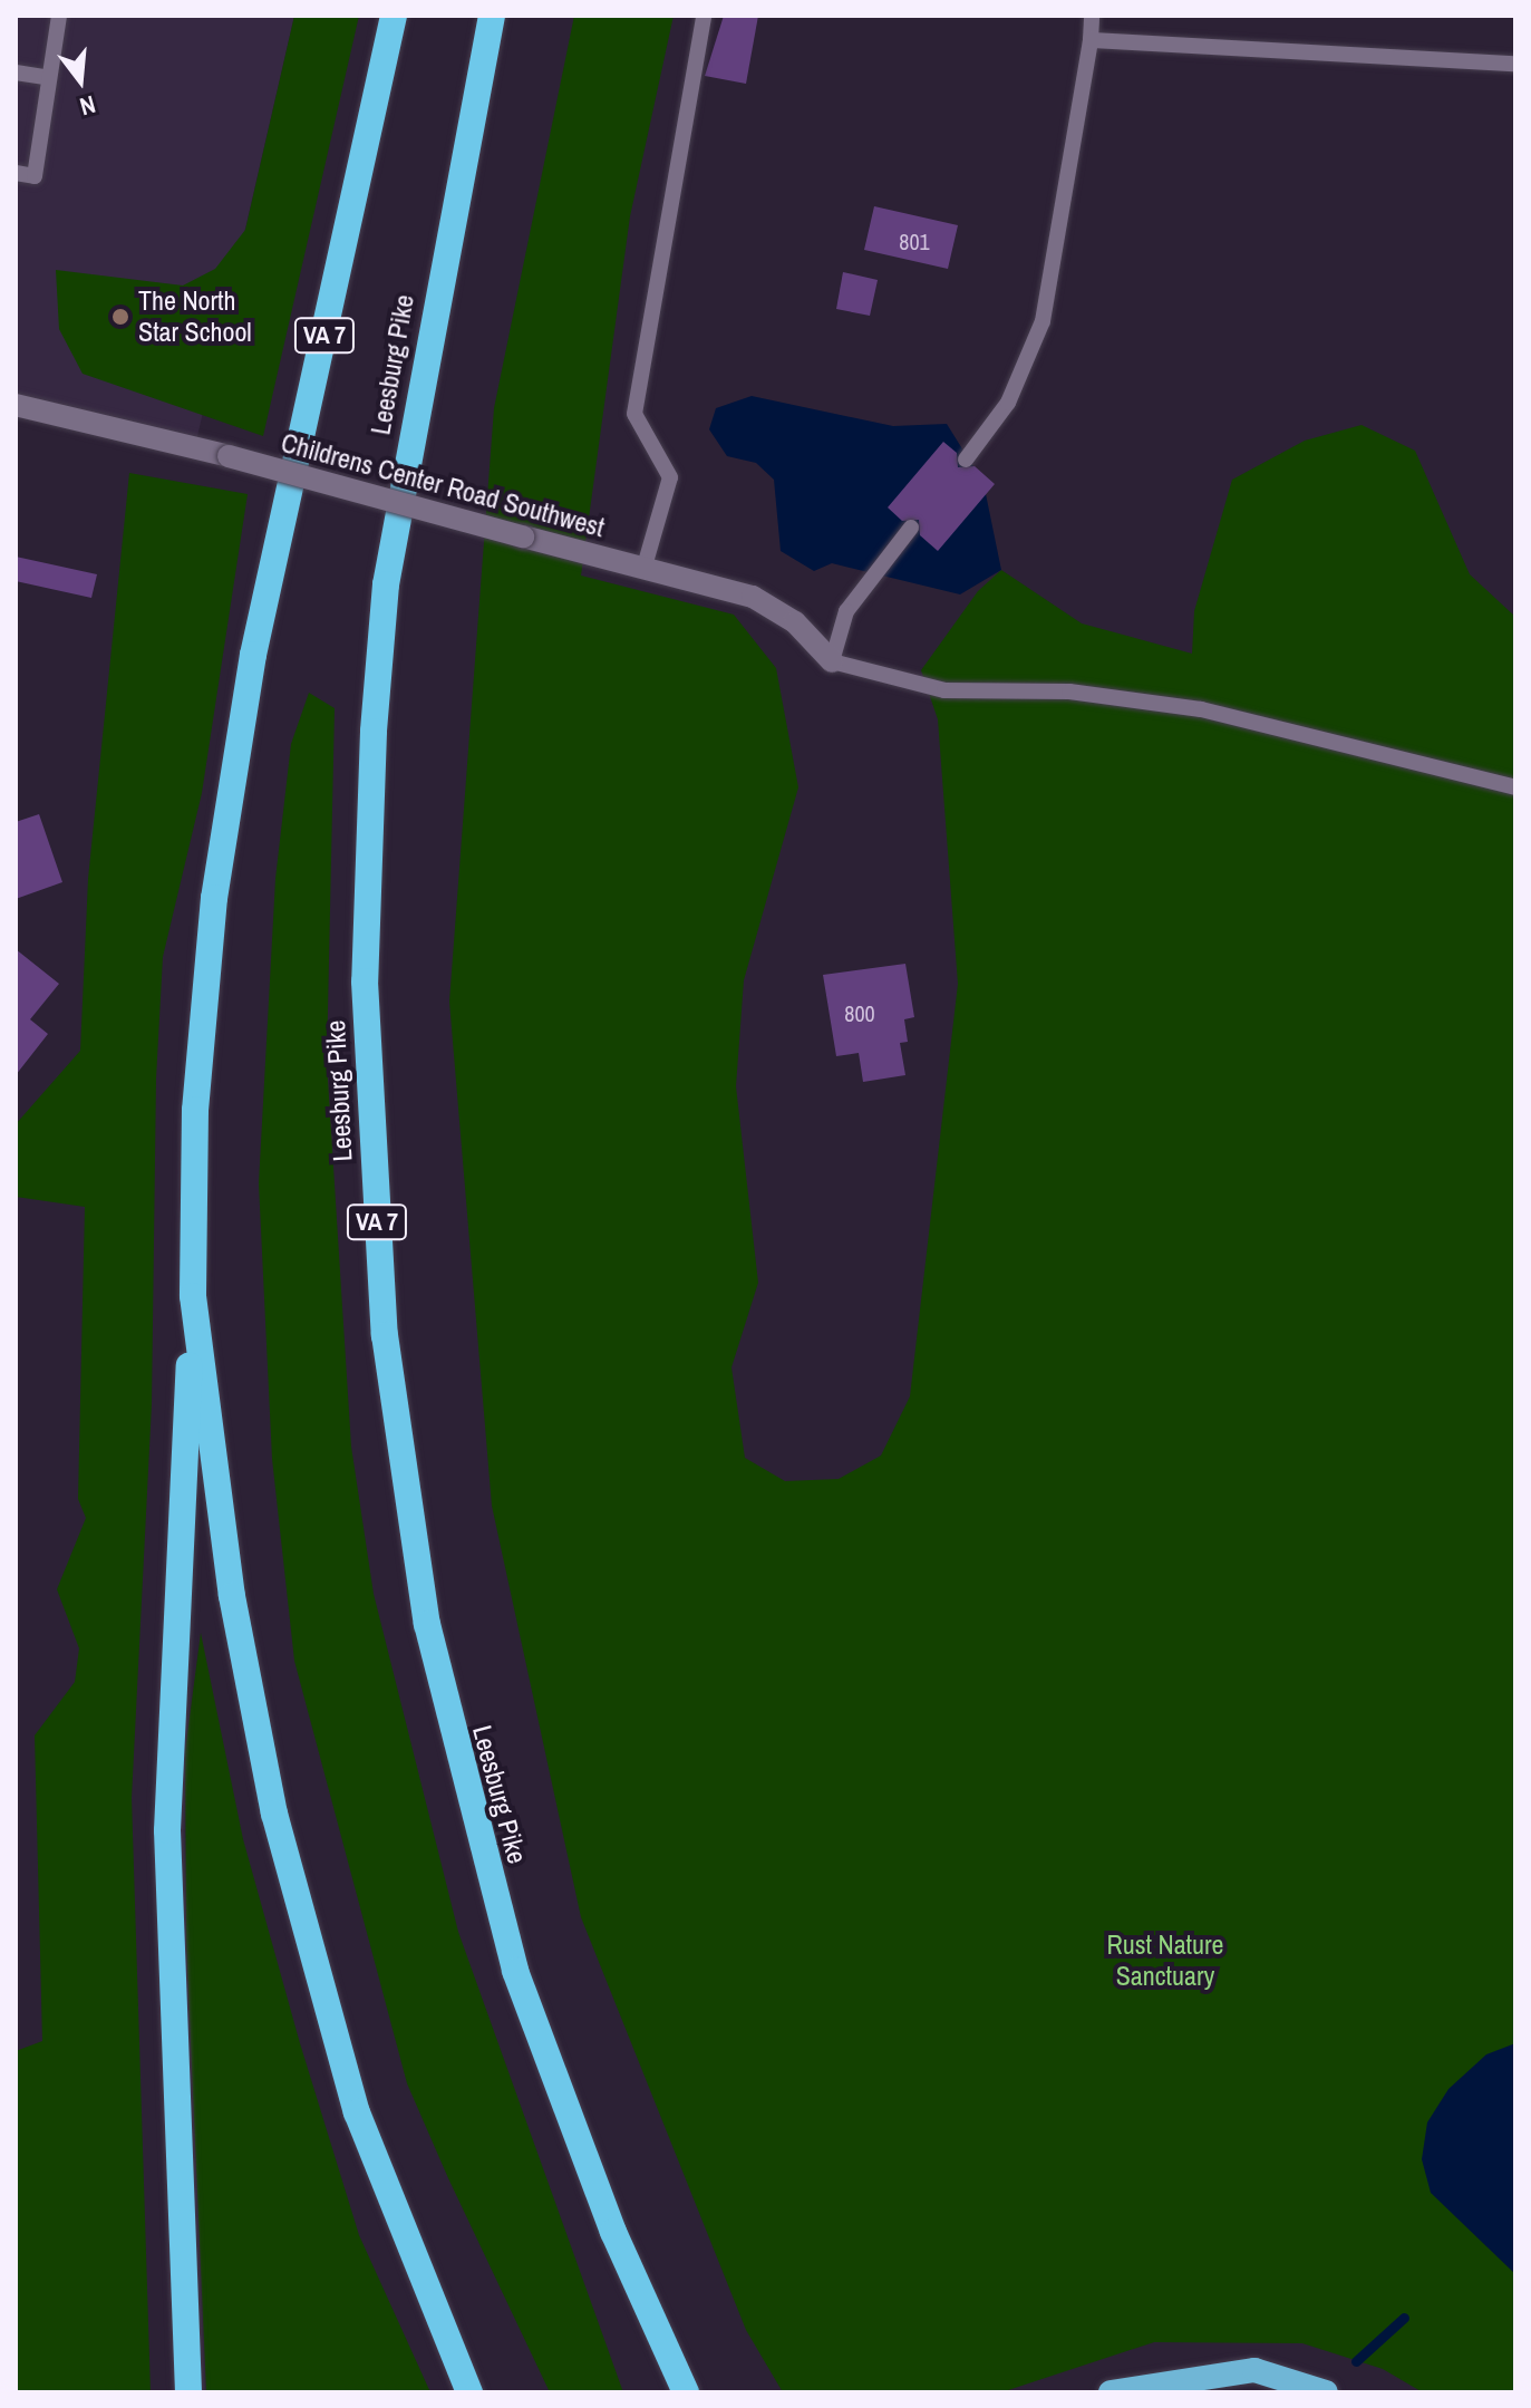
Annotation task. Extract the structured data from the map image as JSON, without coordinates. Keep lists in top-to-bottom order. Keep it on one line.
{"streets":{"highway":["VA 7","Leesburg Pike"],"street":["Childrens Center Road Southwest"]},"parks":["Rust Nature Sanctuary"],"places":["The North Star School"],"house_numbers":["801","800"],"north":"bottom"}
